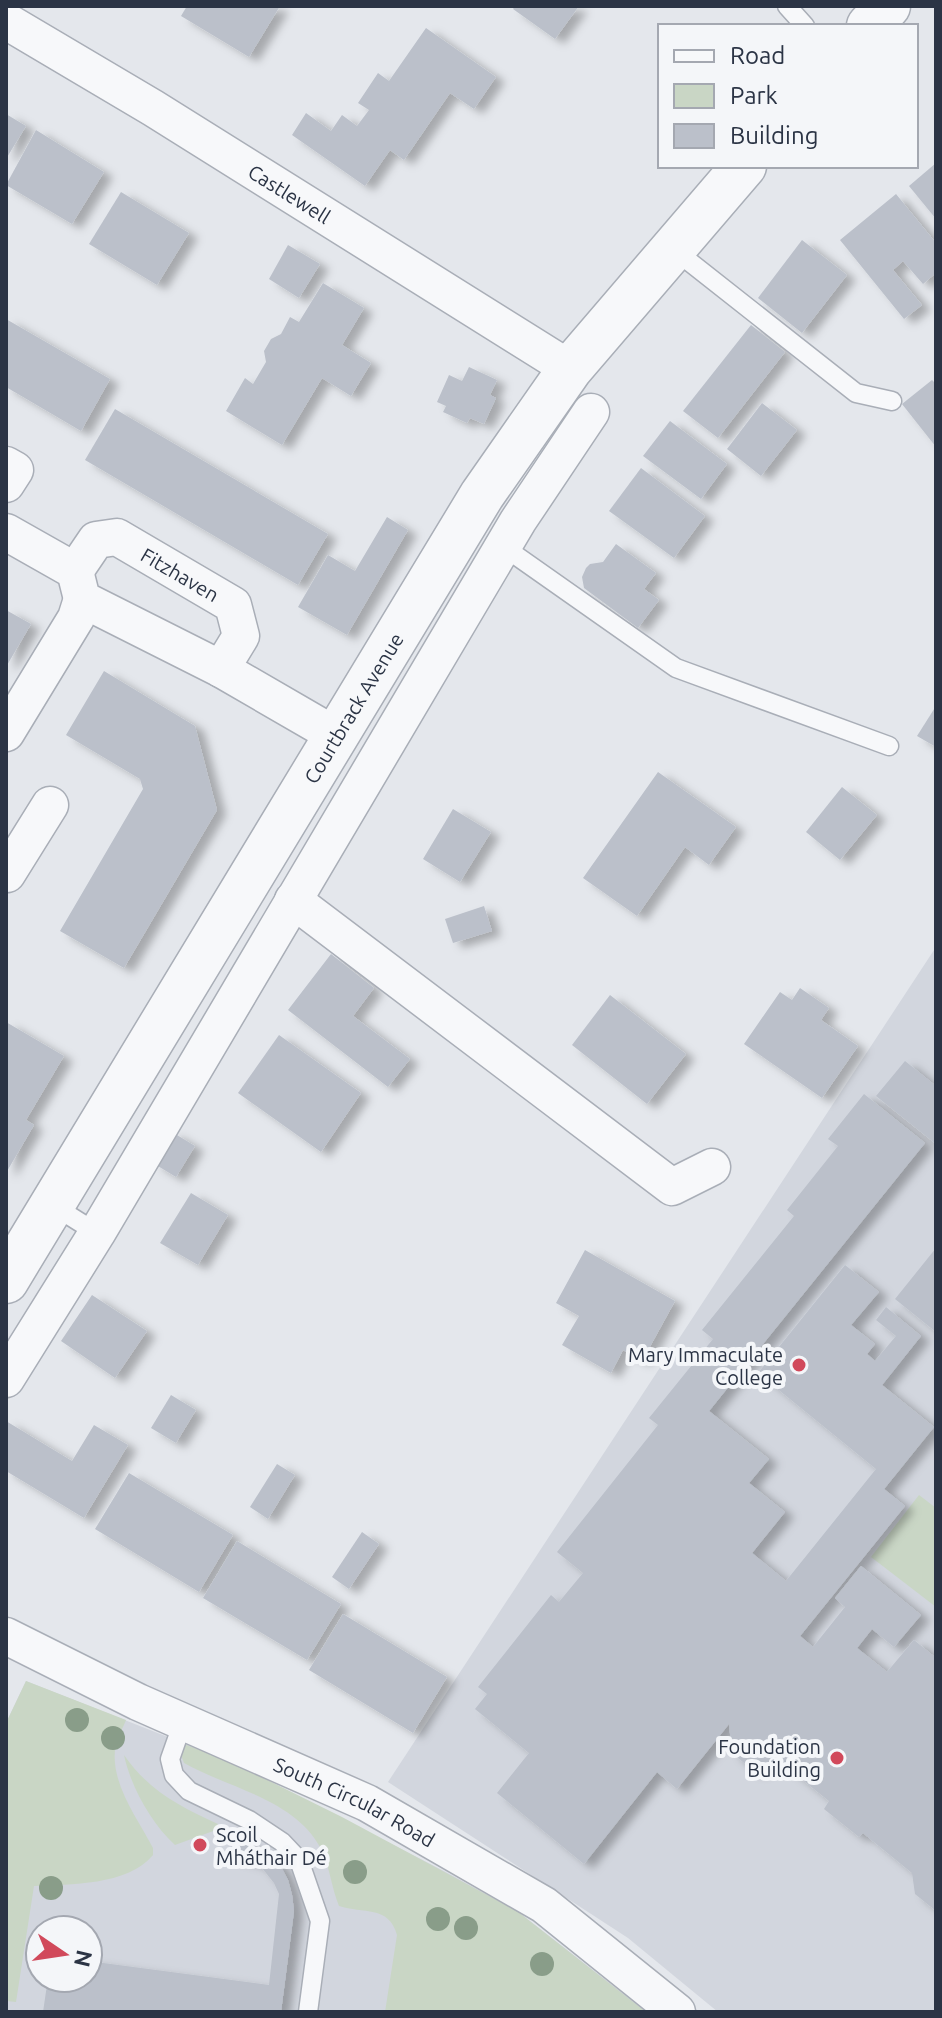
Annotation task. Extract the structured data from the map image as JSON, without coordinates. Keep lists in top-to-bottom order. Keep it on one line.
{"streets":{"street":["Castlewell","Fitzhaven","Courtbrack Avenue","South Circular Road"]},"crossings":[["Castlewell","Courtbrack Avenue"]],"places":["Mary Immaculate College","Foundation Building","Scoil Mháthair Dé"],"legend":["Road","Park","Building"],"north":"right"}
